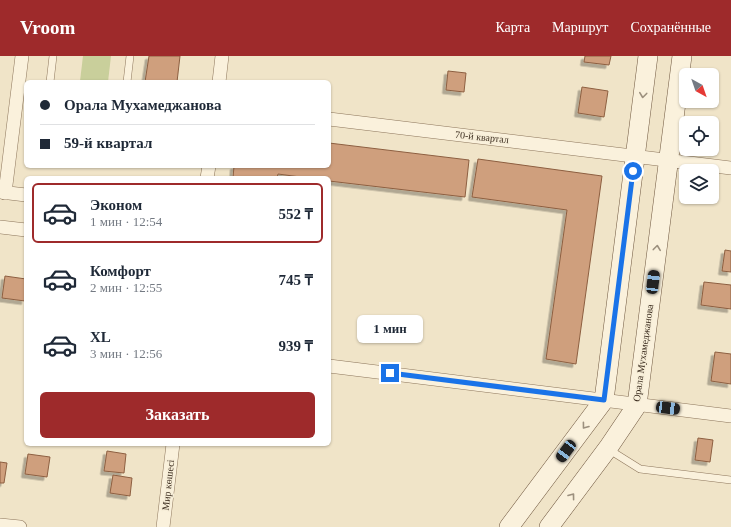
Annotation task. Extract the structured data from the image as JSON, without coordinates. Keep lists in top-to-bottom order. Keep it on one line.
{"streets":{"street":["70-й квартал","Орала Мухамеджанова","Мир көшесі"]},"crossings":[["70-й квартал","Орала Мухамеджанова"]],"north":"bottom right","page":{"header":"Vroom","nav":["Карта","Маршрут","Сохранённые"],"banner":["Орала Мухамеджанова","59-й квартал"],"list":[{"name":"Эконом","note":"1 мин · 12:54","value":"552 ₸"},{"name":"Комфорт","note":"2 мин · 12:55","value":"745 ₸"},{"name":"XL","note":"3 мин · 12:56","value":"939 ₸"}],"bubble":"1 мин","buttons":"Заказать"}}
